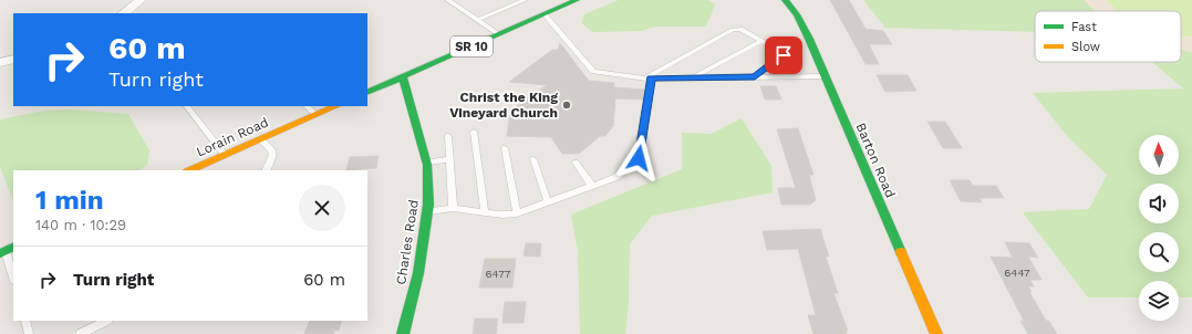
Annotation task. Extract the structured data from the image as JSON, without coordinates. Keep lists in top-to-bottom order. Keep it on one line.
{"streets":{"street":["SR 10","Lorain Road","Barton Road","Charles Road"]},"crossings":[["SR 10","Charles Road"]],"places":["Christ the King Vineyard Church"],"house_numbers":["6447","6477"],"legend":["Fast","Slow"],"north":"top","page":{"turn":["60 m","Turn right"],"heading":["1 min","140 m · 10:29"],"list":[{"name":"Turn right","value":"60 m"}]}}
